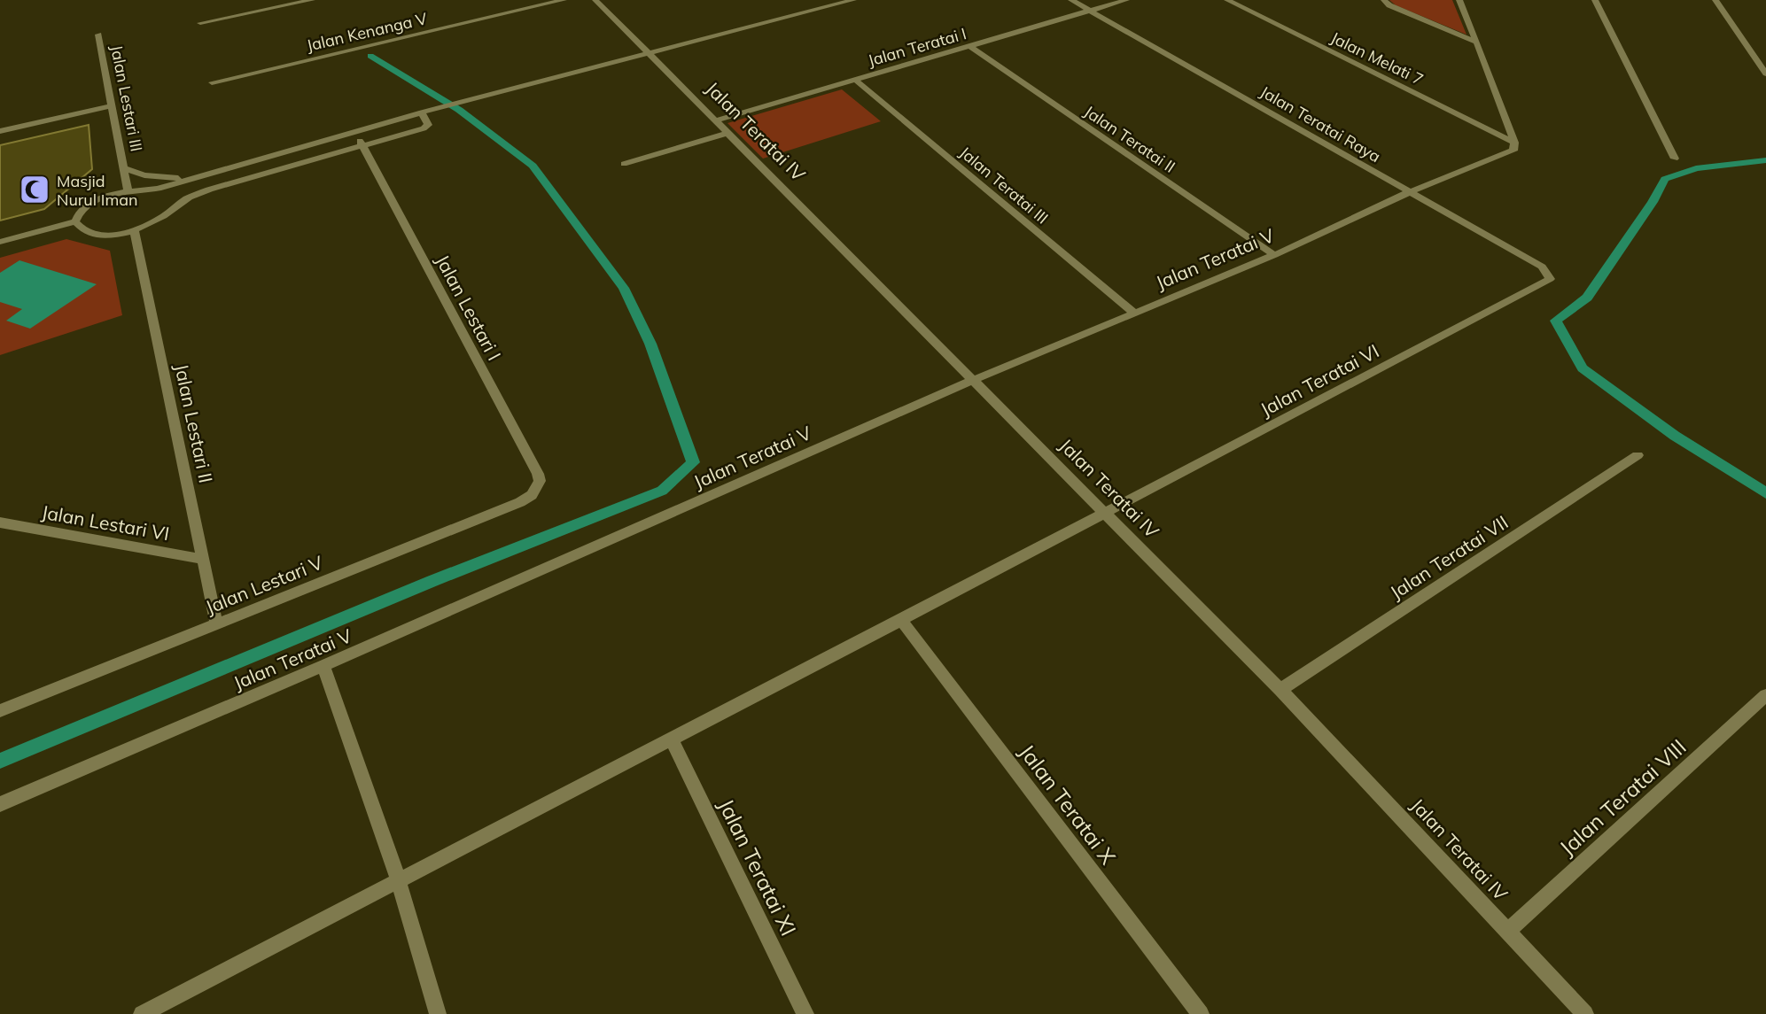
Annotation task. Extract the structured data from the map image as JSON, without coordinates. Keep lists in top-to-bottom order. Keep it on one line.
{"streets":{"street":["Jalan Kenanga V","Jalan Teratai I","Jalan Melati 7","Jalan Lestari III","Jalan Teratai Raya","Jalan Teratai IV","Jalan Teratai II","Jalan Teratai III","Jalan Teratai V","Jalan Lestari I","Jalan Teratai VI","Jalan Lestari II","Jalan Lestari VI","Jalan Teratai VII","Jalan Lestari V","Jalan Teratai VIII","Jalan Teratai X","Jalan Teratai XI"]},"crossings":[["Jalan Teratai I","Jalan Teratai Raya"],["Jalan Teratai I","Jalan Teratai IV"],["Jalan Teratai I","Jalan Teratai II"],["Jalan Teratai I","Jalan Teratai III"],["Jalan Melati 7","Jalan Teratai V"],["Jalan Teratai Raya","Jalan Teratai V"],["Jalan Teratai Raya","Jalan Teratai VI"],["Jalan Teratai IV","Jalan Teratai V"],["Jalan Teratai IV","Jalan Teratai VI"],["Jalan Teratai IV","Jalan Teratai VII"],["Jalan Teratai IV","Jalan Teratai VIII"],["Jalan Teratai II","Jalan Teratai V"],["Jalan Teratai III","Jalan Teratai V"],["Jalan Lestari I","Jalan Lestari V"],["Jalan Teratai VI","Jalan Teratai X"],["Jalan Teratai VI","Jalan Teratai XI"],["Jalan Lestari II","Jalan Lestari VI"],["Jalan Lestari II","Jalan Lestari V"]],"places":{"mosque":["Masjid Nurul Iman"]}}
